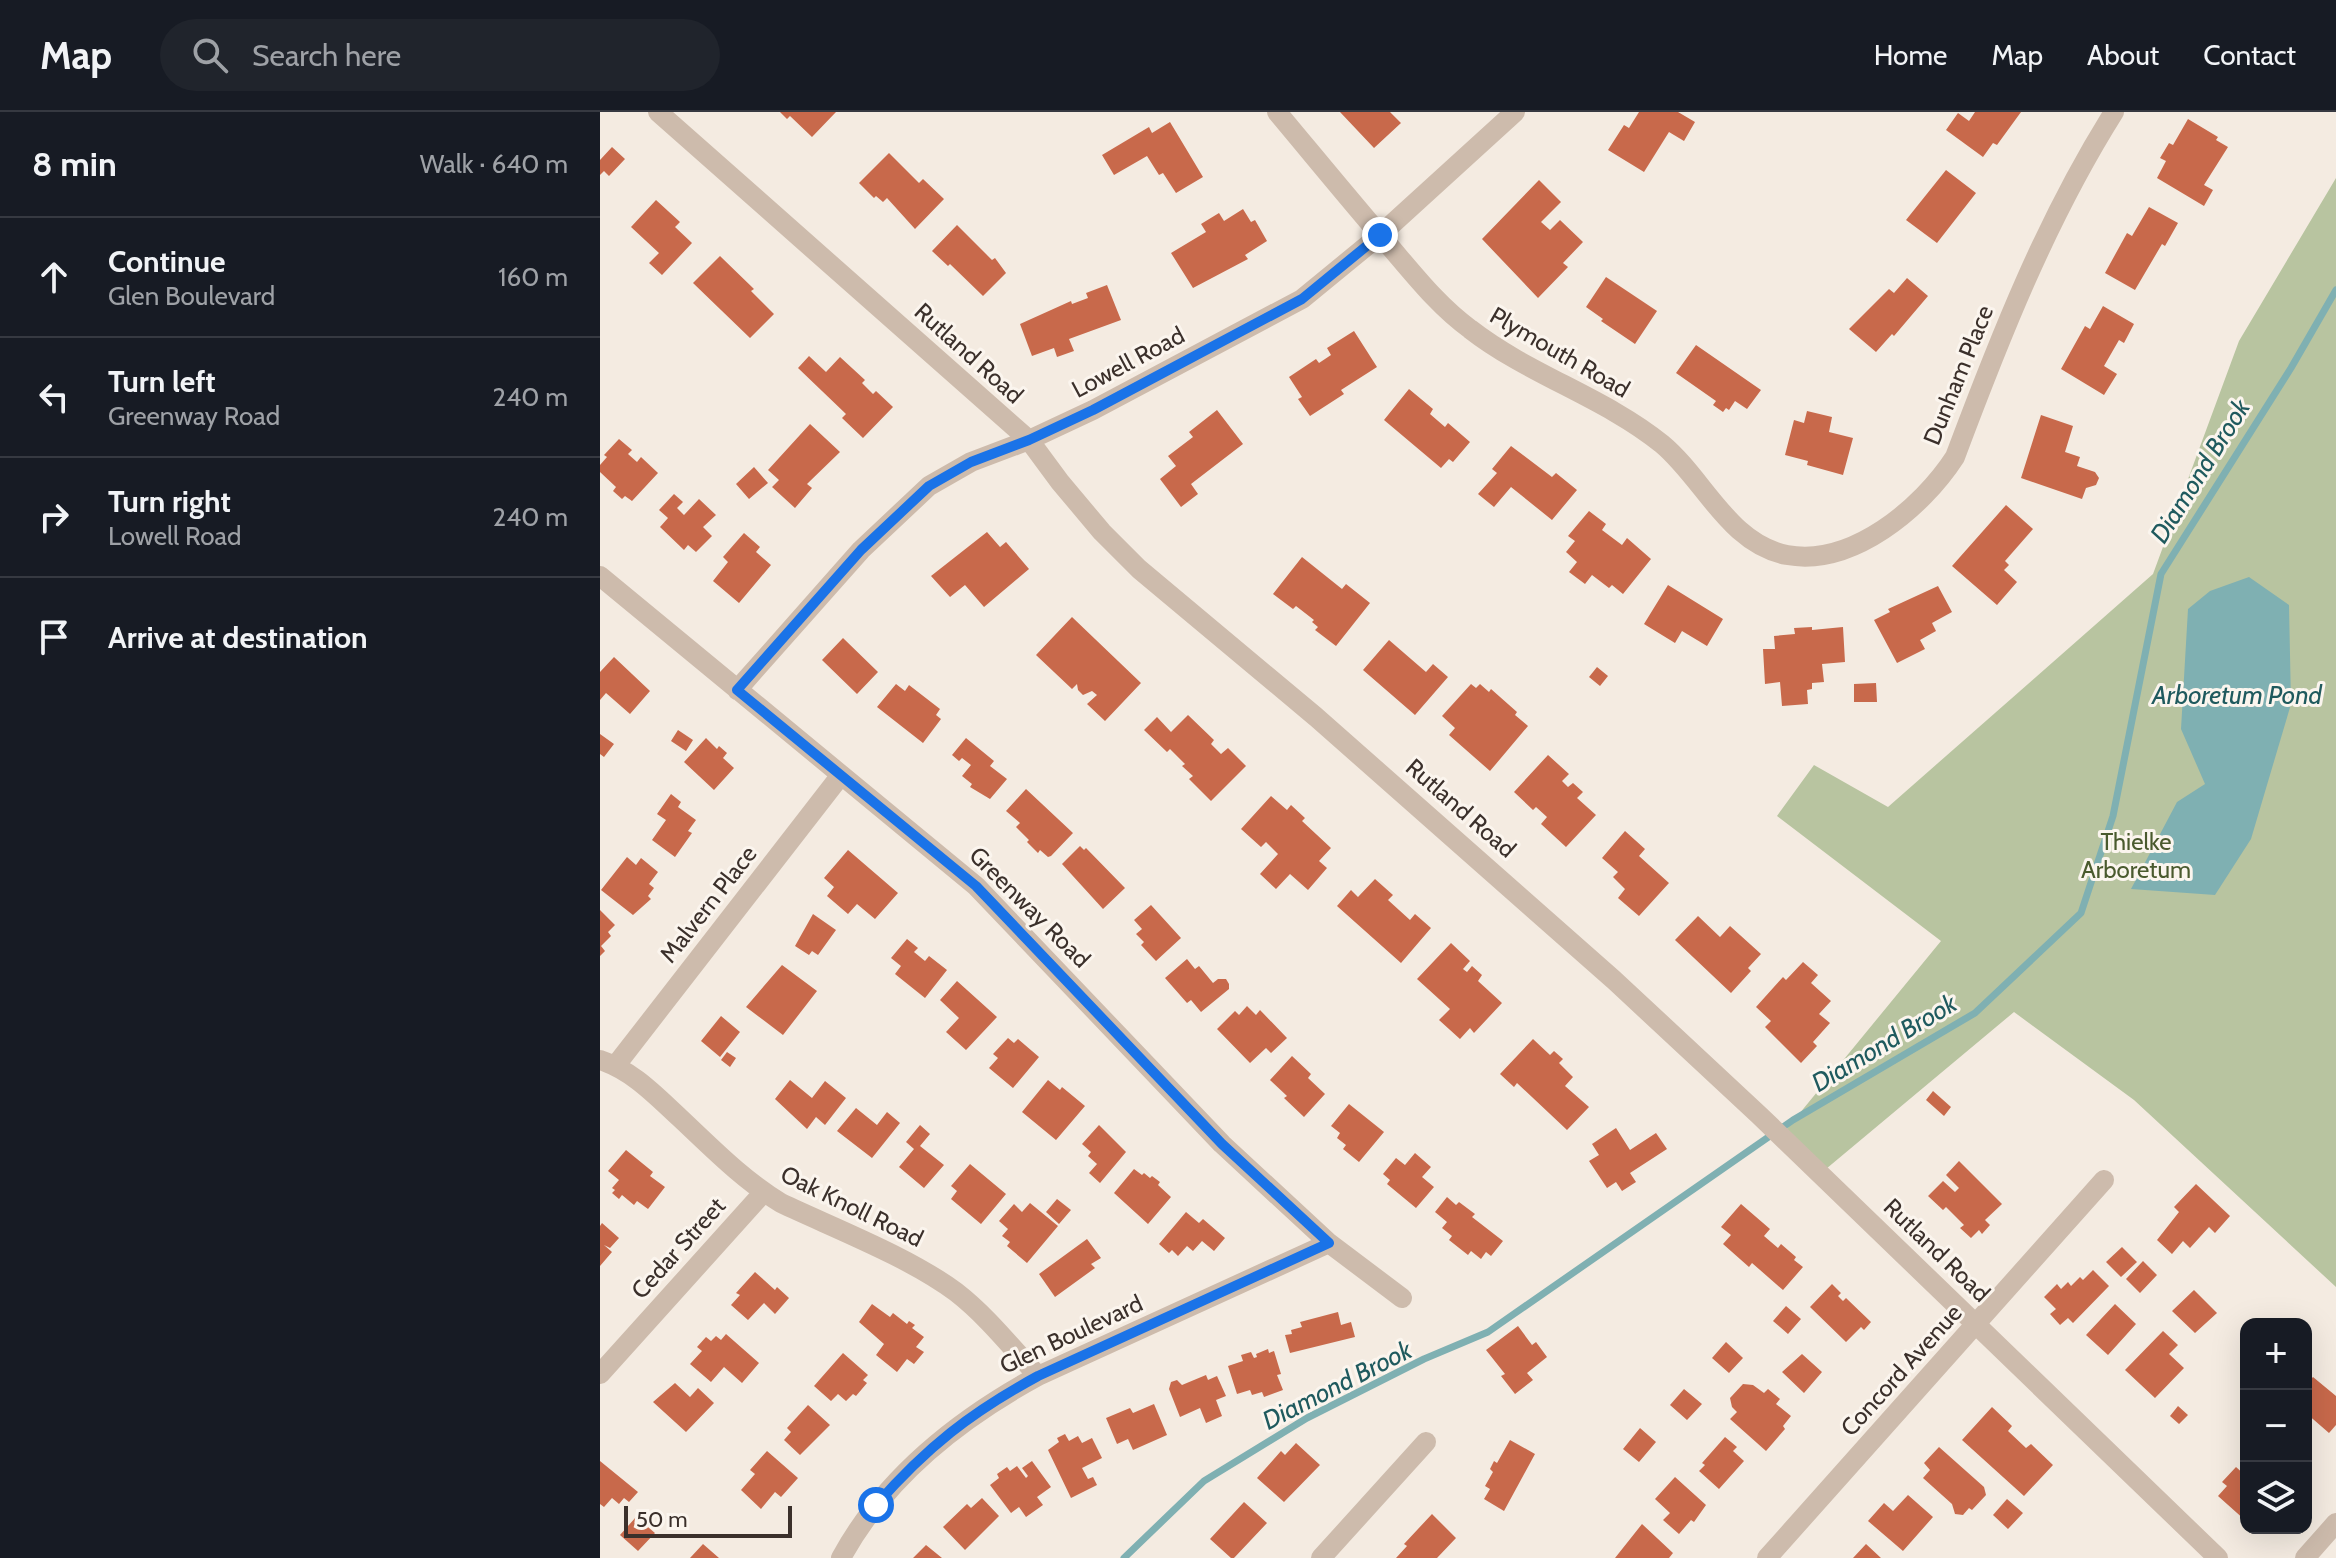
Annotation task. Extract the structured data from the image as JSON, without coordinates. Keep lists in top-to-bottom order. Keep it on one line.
{"streets":{"street":["Plymouth Road","Rutland Road","Lowell Road","Dunham Place","Malvern Place","Greenway Road","Oak Knoll Road","Cedar Street","Glen Boulevard","Concord Avenue"]},"crossings":[["Plymouth Road","Lowell Road"],["Plymouth Road","Dunham Place"],["Rutland Road","Lowell Road"],["Rutland Road","Concord Avenue"],["Lowell Road","Greenway Road"],["Malvern Place","Greenway Road"],["Malvern Place","Oak Knoll Road"],["Greenway Road","Glen Boulevard"],["Oak Knoll Road","Cedar Street"],["Oak Knoll Road","Glen Boulevard"]],"water":["Diamond Brook","Arboretum Pond"],"parks":["Thielke Arboretum"],"scale_bar":"50 m","page":{"header":"Map","search":"Search here","nav":["Home","Map","About","Contact"],"heading":["8 min","Walk · 640 m"],"list":[["Continue","Glen Boulevard","160 m"],["Turn left","Greenway Road","240 m"],["Turn right","Lowell Road","240 m"],"Arrive at destination"],"map_buttons":["+","−"],"scale":"50 m"}}
